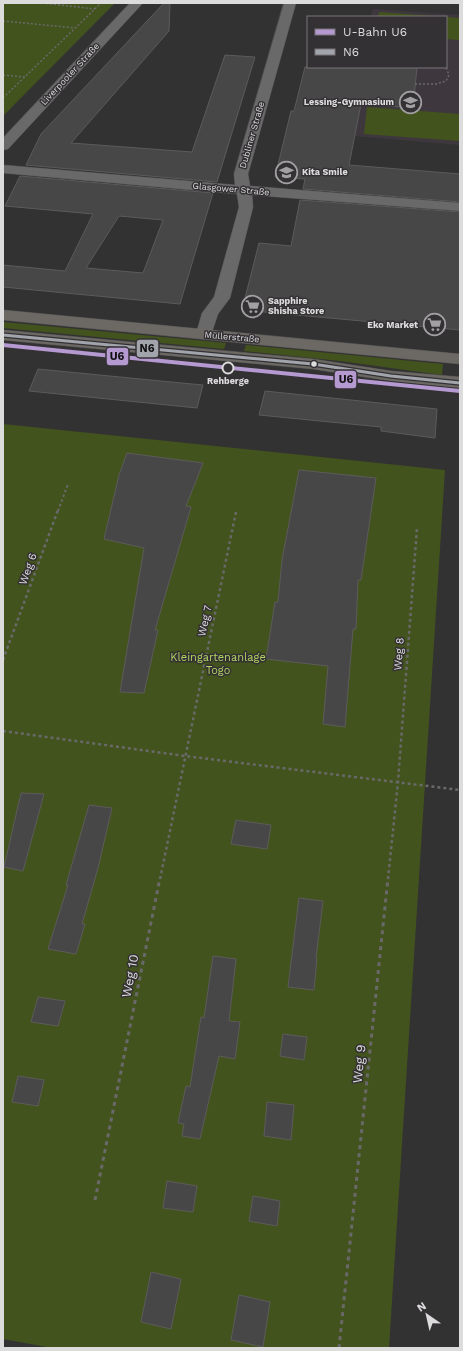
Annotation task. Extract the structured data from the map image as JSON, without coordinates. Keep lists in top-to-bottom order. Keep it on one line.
{"streets":{"main road":["Müllerstraße"],"street":["Liverpooler Straße","Dubliner Straße","Glasgower Straße"],"path":["Weg 6","Weg 7","Weg 8","Weg 10","Weg 9"]},"crossings":[["Dubliner Straße","Glasgower Straße"],["Dubliner Straße","Müllerstraße"],["Weg 7","Weg 10"],["Weg 8","Weg 9"]],"parks":["Kleingartenanlage Togo"],"places":{"school or university":["Lessing-Gymnasium","Kita Smile"],"supermarket":["Sapphire Shisha Store","Eko Market"],"other":["Rehberge"]},"lines":["transit line N6","metro line U6"],"legend":["U-Bahn U6","N6"],"north":"top left"}
